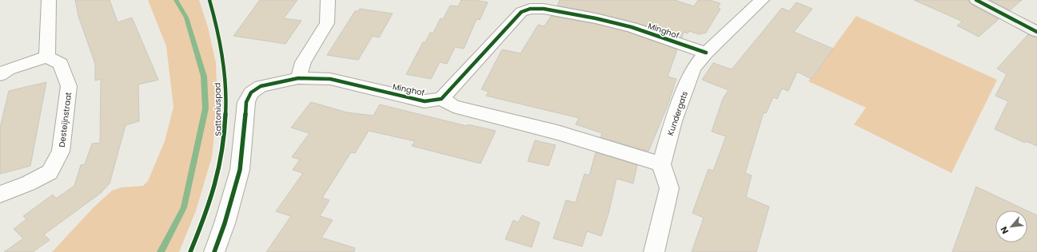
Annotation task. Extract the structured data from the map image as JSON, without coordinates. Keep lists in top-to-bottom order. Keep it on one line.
{"streets":{"street":["Minghof","Kundergats","Desteijnstraat"],"cycle path":["Sattoniuspad"]},"crossings":[["Minghof","Kundergats"]],"north":"bottom left"}
